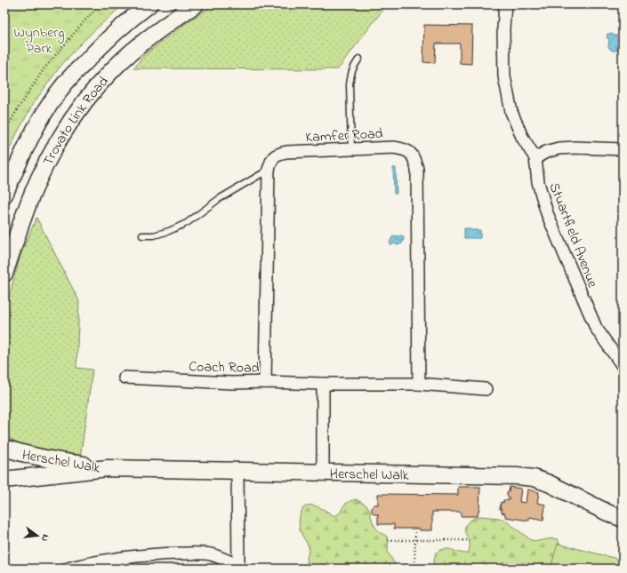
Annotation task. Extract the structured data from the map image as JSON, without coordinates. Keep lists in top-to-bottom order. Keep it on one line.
{"streets":{"main road":["Trovato Link Road","Herschel Walk"],"street":["Kamfer Road","Stuartfield Avenue","Coach Road"]},"crossings":[["Kamfer Road","Coach Road"]],"parks":["Wynberg Park"],"north":"right"}
